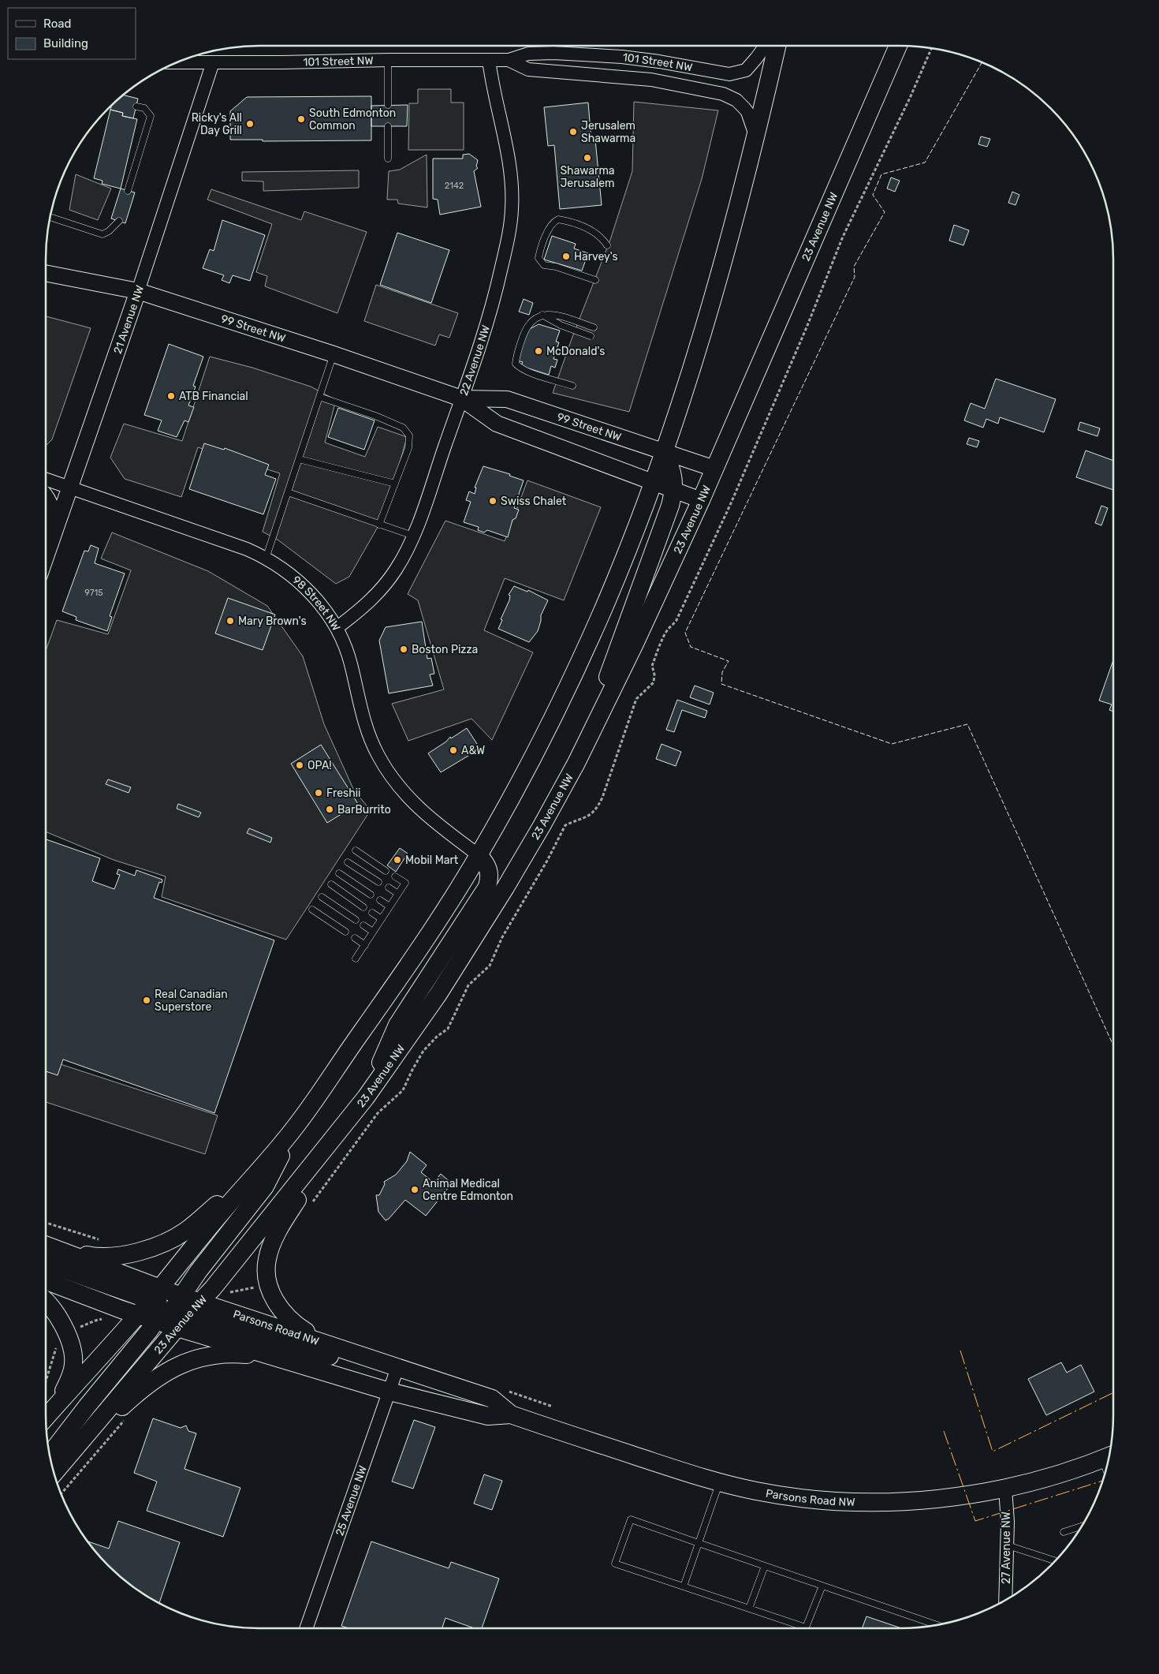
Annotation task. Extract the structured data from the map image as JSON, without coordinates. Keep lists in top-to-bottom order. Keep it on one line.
{"streets":{"main road":["23 Avenue NW","Parsons Road NW"],"street":["101 Street NW","21 Avenue NW","99 Street NW","22 Avenue NW","98 Street NW","25 Avenue NW","27 Avenue NW"]},"crossings":[["101 Street NW","23 Avenue NW"],["101 Street NW","21 Avenue NW"],["101 Street NW","22 Avenue NW"],["23 Avenue NW","99 Street NW"],["23 Avenue NW","98 Street NW"],["23 Avenue NW","Parsons Road NW"],["21 Avenue NW","99 Street NW"],["21 Avenue NW","98 Street NW"],["99 Street NW","22 Avenue NW"],["22 Avenue NW","98 Street NW"],["Parsons Road NW","25 Avenue NW"],["Parsons Road NW","27 Avenue NW"]],"places":["South Edmonton Common","Ricky's All Day Grill","Jerusalem Shawarma","Shawarma Jerusalem","Harvey's","McDonald's","ATB Financial","Swiss Chalet","Mary Brown's","Boston Pizza","A&W","OPA!","Freshii","BarBurrito","Mobil Mart","Real Canadian Superstore","Animal Medical Centre Edmonton"],"house_numbers":["2142","9715"],"legend":["Road","Building"]}
